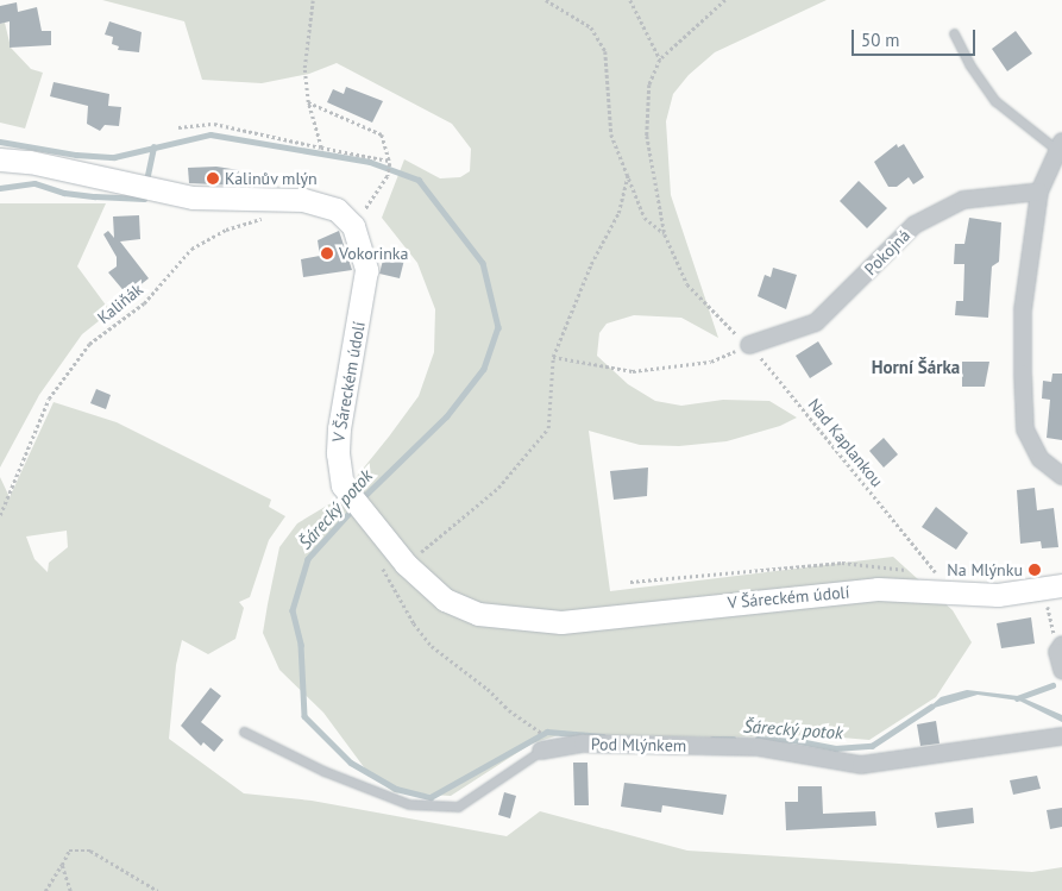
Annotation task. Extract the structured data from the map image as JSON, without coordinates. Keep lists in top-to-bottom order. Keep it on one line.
{"streets":{"street":["Pokojná","V Šáreckém údolí","Pod Mlýnkem"],"path":["Kaliňák","Nad Kaplankou"]},"crossings":[["Pokojná","Nad Kaplankou"],["V Šáreckém údolí","Nad Kaplankou"]],"districts":["Horní Šárka"],"water":["Šárecký potok"],"places":["Kalinův mlýn","Vokorinka","Na Mlýnku"],"scale_bar":"50 m"}
